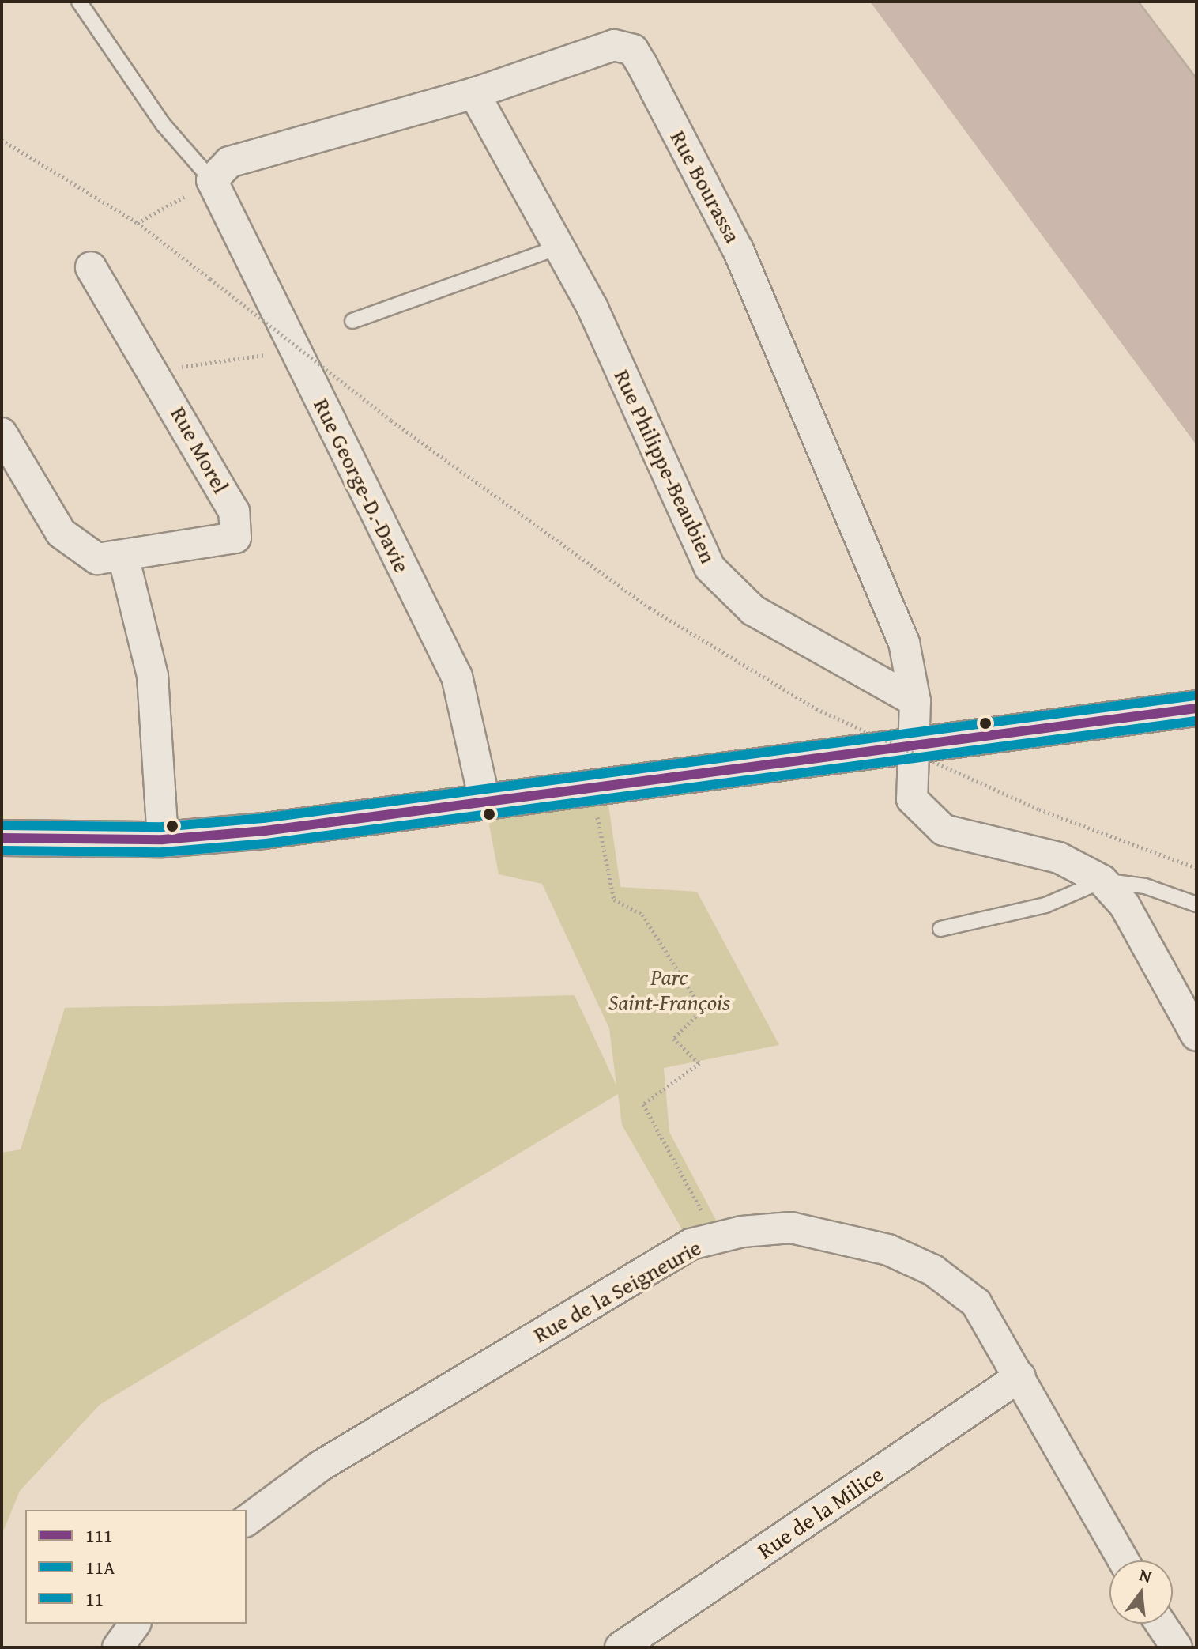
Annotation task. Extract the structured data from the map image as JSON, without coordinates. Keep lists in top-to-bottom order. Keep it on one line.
{"streets":{"street":["Rue Bourassa","Rue Morel","Rue Philippe-Beaubien","Rue George-D.-Davie","Rue de la Seigneurie","Rue de la Milice"]},"crossings":[["Rue Bourassa","Rue Philippe-Beaubien"],["Rue Bourassa","Rue George-D.-Davie"],["Rue de la Seigneurie","Rue de la Milice"]],"parks":["Parc Saint-François"],"lines":["transit line 11","transit line 111","transit line 11A"],"legend":["111","11A","11"],"north":"top"}
